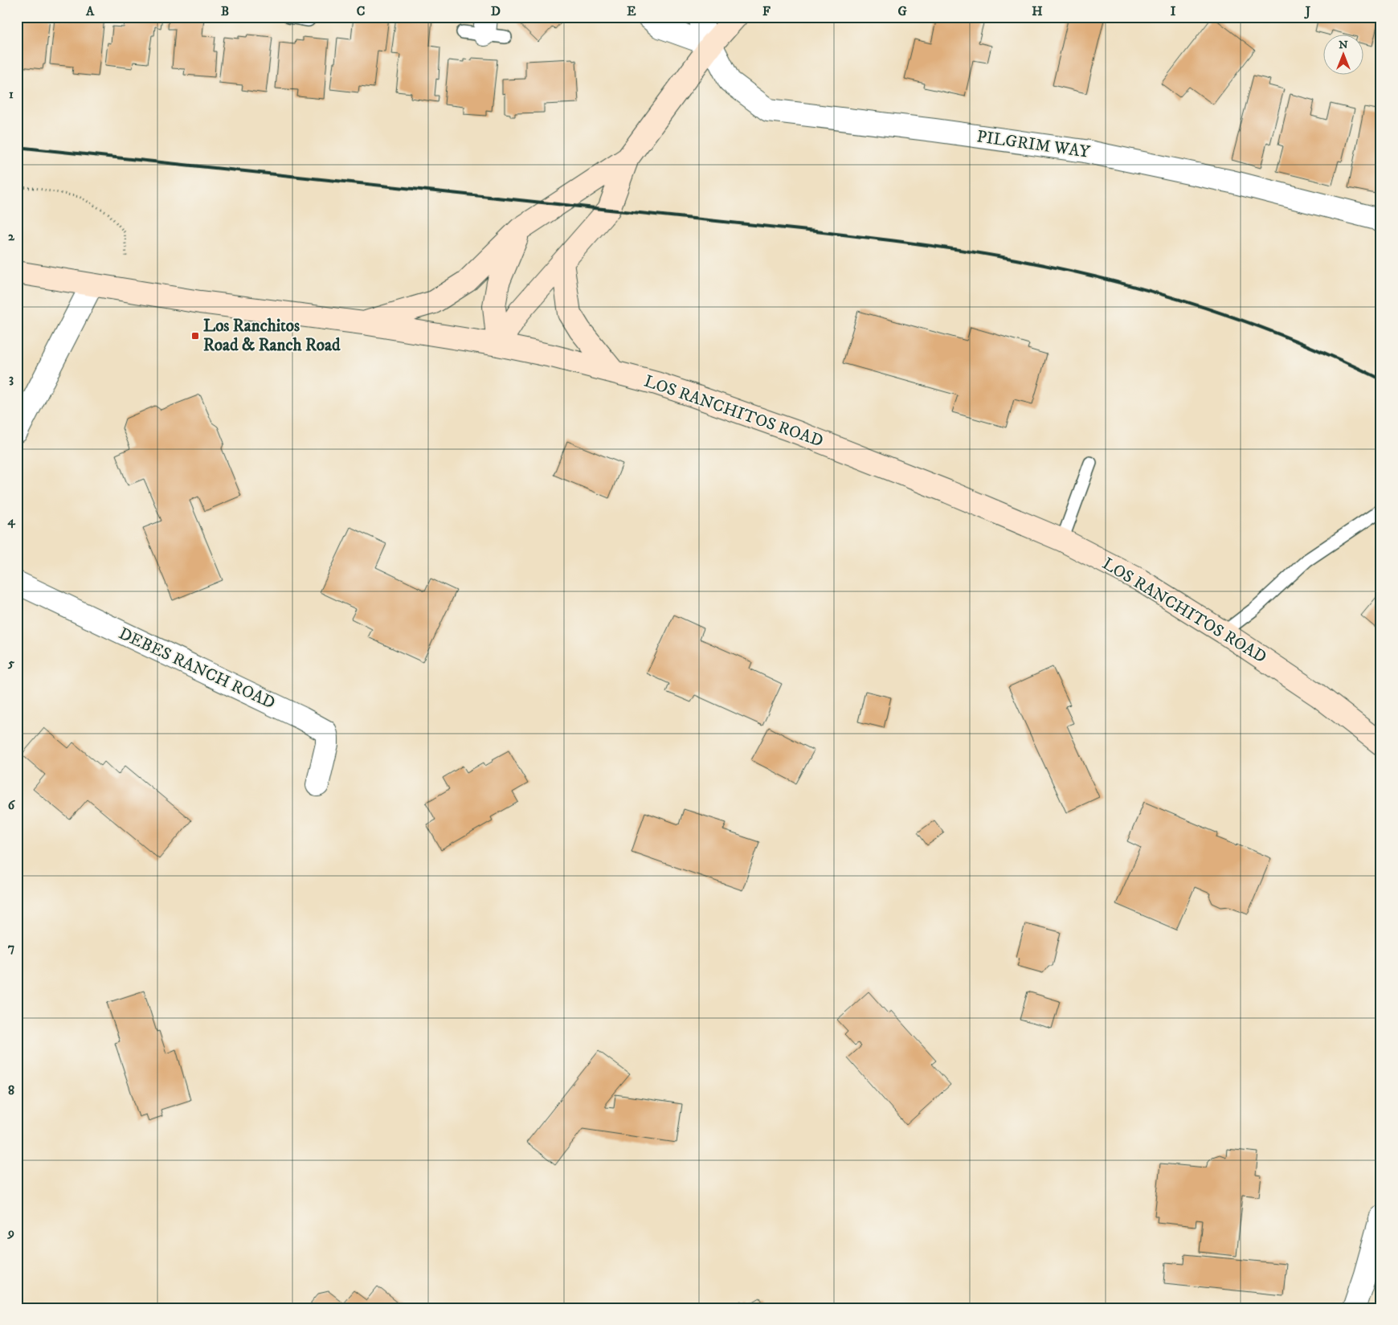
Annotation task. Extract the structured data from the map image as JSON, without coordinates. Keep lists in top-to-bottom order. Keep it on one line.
{"streets":{"main road":["LOS RANCHITOS ROAD"],"street":["PILGRIM WAY","DEBES RANCH ROAD"]},"places":{"transit":["Los Ranchitos Road & Ranch Road"]},"north":"top","grid":{"columns":["A","B","C","D","E","F","G","H","I","J"],"rows":["1","2","3","4","5","6","7","8","9"]}}
